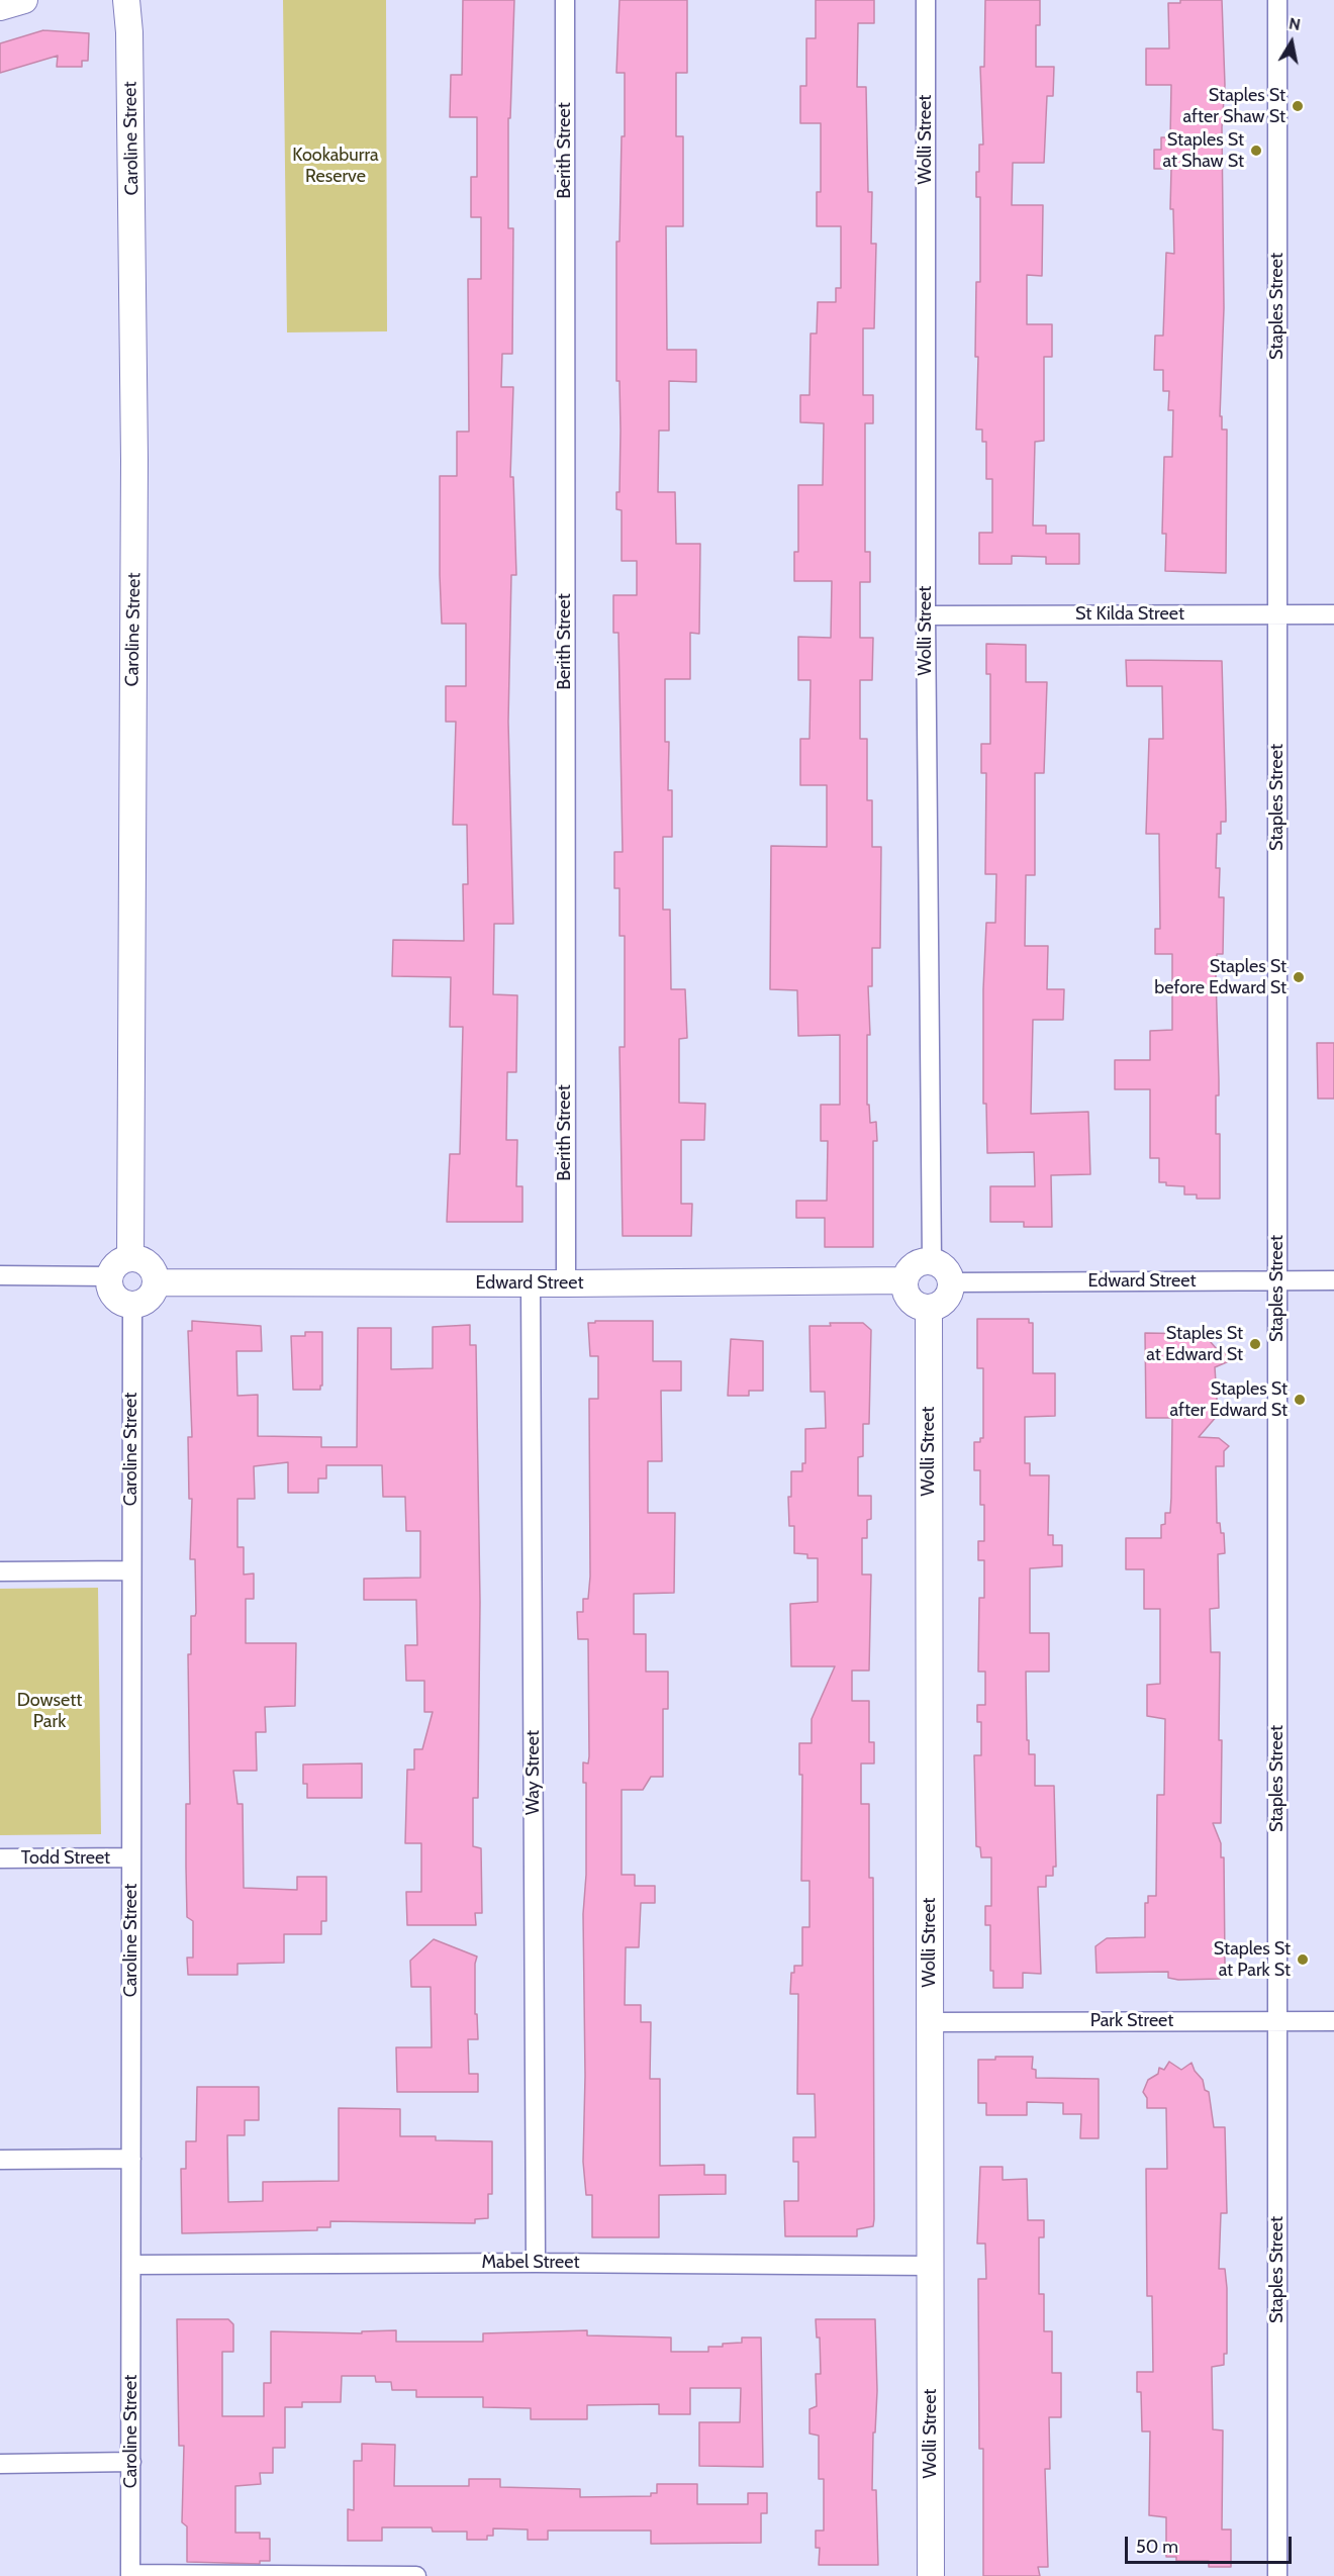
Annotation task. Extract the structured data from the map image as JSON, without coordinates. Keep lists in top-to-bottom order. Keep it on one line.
{"streets":{"street":["Caroline Street","Wolli Street","Berith Street","Staples Street","St Kilda Street","Edward Street","Way Street","Todd Street","Park Street","Mabel Street"]},"crossings":[["Caroline Street","Edward Street"],["Caroline Street","Todd Street"],["Caroline Street","Mabel Street"],["Wolli Street","St Kilda Street"],["Wolli Street","Edward Street"],["Wolli Street","Park Street"],["Wolli Street","Mabel Street"],["Berith Street","Edward Street"],["Staples Street","St Kilda Street"],["Staples Street","Edward Street"],["Staples Street","Park Street"],["Edward Street","Way Street"],["Way Street","Mabel Street"]],"parks":["Kookaburra Reserve","Dowsett Park"],"places":["Staples St after Shaw St","Staples St at Shaw St","Staples St before Edward St","Staples St at Edward St","Staples St after Edward St","Staples St at Park St"],"scale_bar":"50 m","north":"top"}
